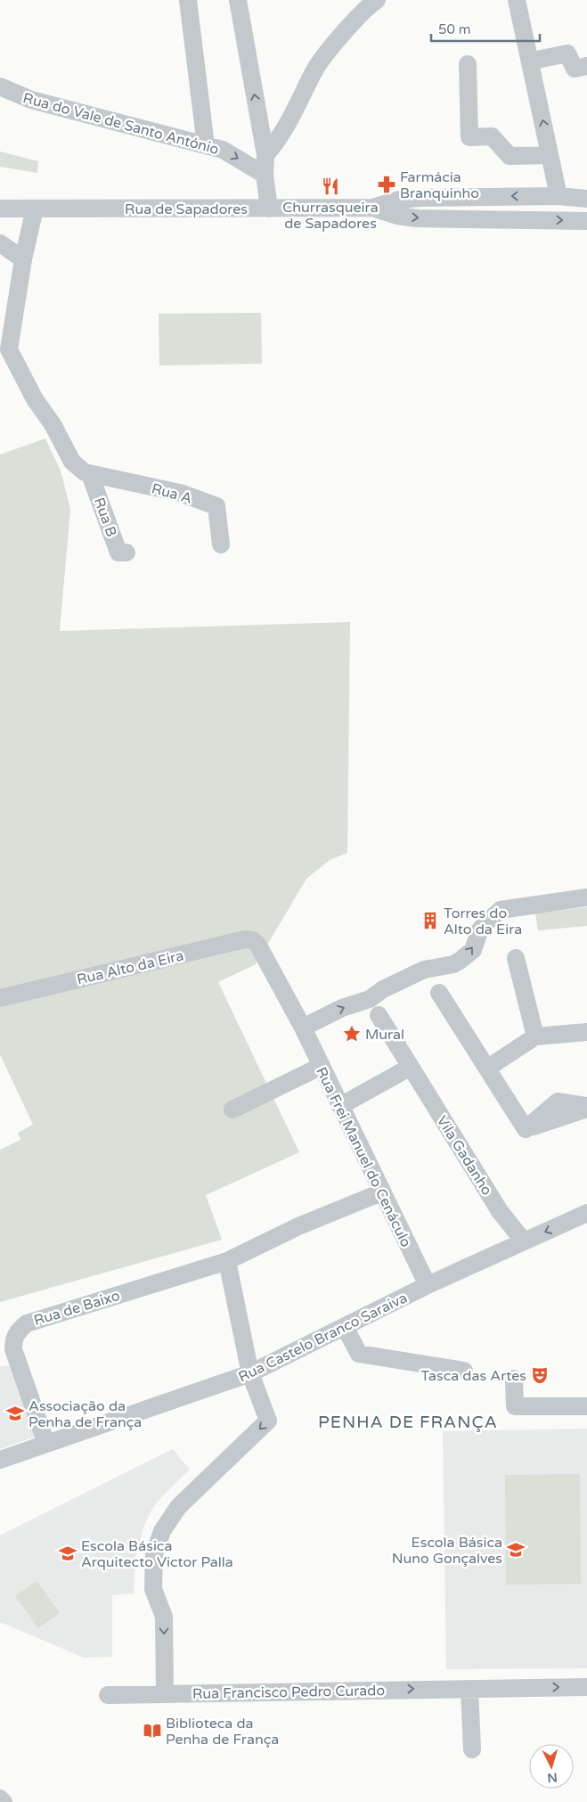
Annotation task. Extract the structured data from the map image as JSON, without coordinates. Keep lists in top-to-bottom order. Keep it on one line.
{"streets":{"street":["Rua do Vale de Santo António","Rua de Sapadores","Rua A","Rua B","Rua Alto da Eira","Vila Gadanho","Rua Frei Manuel do Cenáculo","Rua de Baixo","Rua Castelo Branco Saraiva","Rua Francisco Pedro Curado"]},"crossings":[["Rua A","Rua B"],["Rua Alto da Eira","Rua Frei Manuel do Cenáculo"],["Vila Gadanho","Rua Castelo Branco Saraiva"],["Rua Frei Manuel do Cenáculo","Rua de Baixo"],["Rua Frei Manuel do Cenáculo","Rua Castelo Branco Saraiva"],["Rua de Baixo","Rua Castelo Branco Saraiva"]],"one_way":["Rua Francisco Pedro Curado"],"districts":["PENHA DE FRANÇA"],"places":{"pharmacy":["Farmácia Branquinho"],"restaurant":["Churrasqueira de Sapadores"],"building":["Torres do Alto da Eira"],"place":["Mural"],"theatre":["Tasca das Artes"],"school or university":["Associação da Penha de França","Escola Básica Nuno Gonçalves","Escola Básica Arquitecto Victor Palla"],"library":["Biblioteca da Penha de França"]},"scale_bar":"50 m","north":"bottom"}
